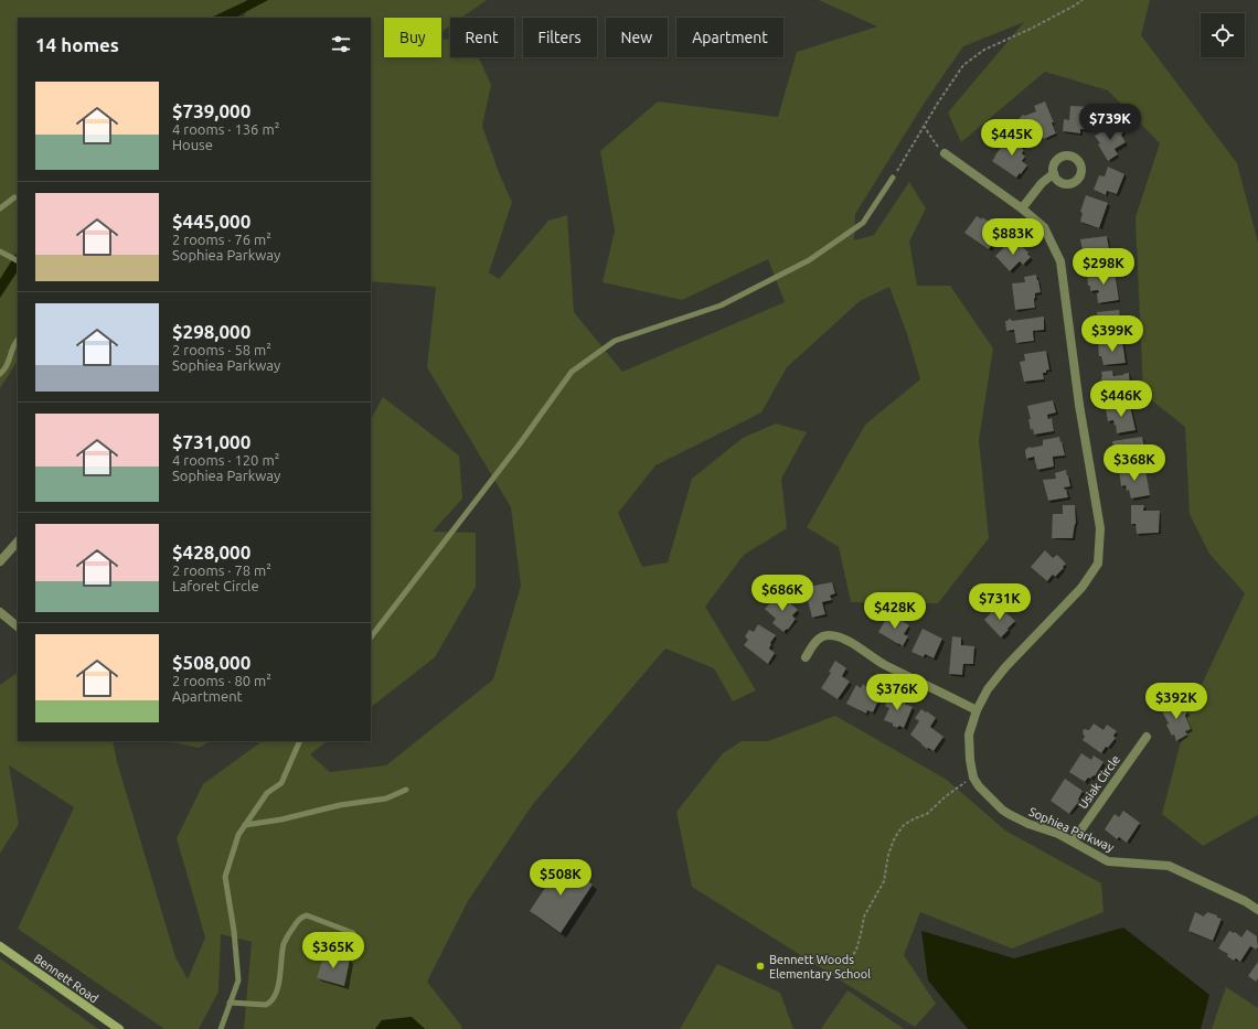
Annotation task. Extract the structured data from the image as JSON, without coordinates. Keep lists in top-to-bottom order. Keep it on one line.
{"streets":{"street":["Usiak Circle","Sophiea Parkway","Bennett Road"]},"crossings":[["Usiak Circle","Sophiea Parkway"]],"places":["Bennett Woods Elementary School"],"page":{"chip":["Buy","Rent","Filters","New","Apartment"],"heading":"14 homes","list":[{"name":"$739,000","note":"4 rooms · 136 m² · House"},{"name":"$445,000","note":"2 rooms · 76 m² · Sophiea Parkway"},{"name":"$298,000","note":"2 rooms · 58 m² · Sophiea Parkway"},{"name":"$731,000","note":"4 rooms · 120 m² · Sophiea Parkway"},{"name":"$428,000","note":"2 rooms · 78 m² · Laforet Circle"},{"name":"$508,000","note":"2 rooms · 80 m² · Apartment"}],"price":["$739K","$445K","$883K","$298K","$399K","$446K","$368K","$686K","$731K","$428K","$376K","$392K","$508K","$365K"]}}
